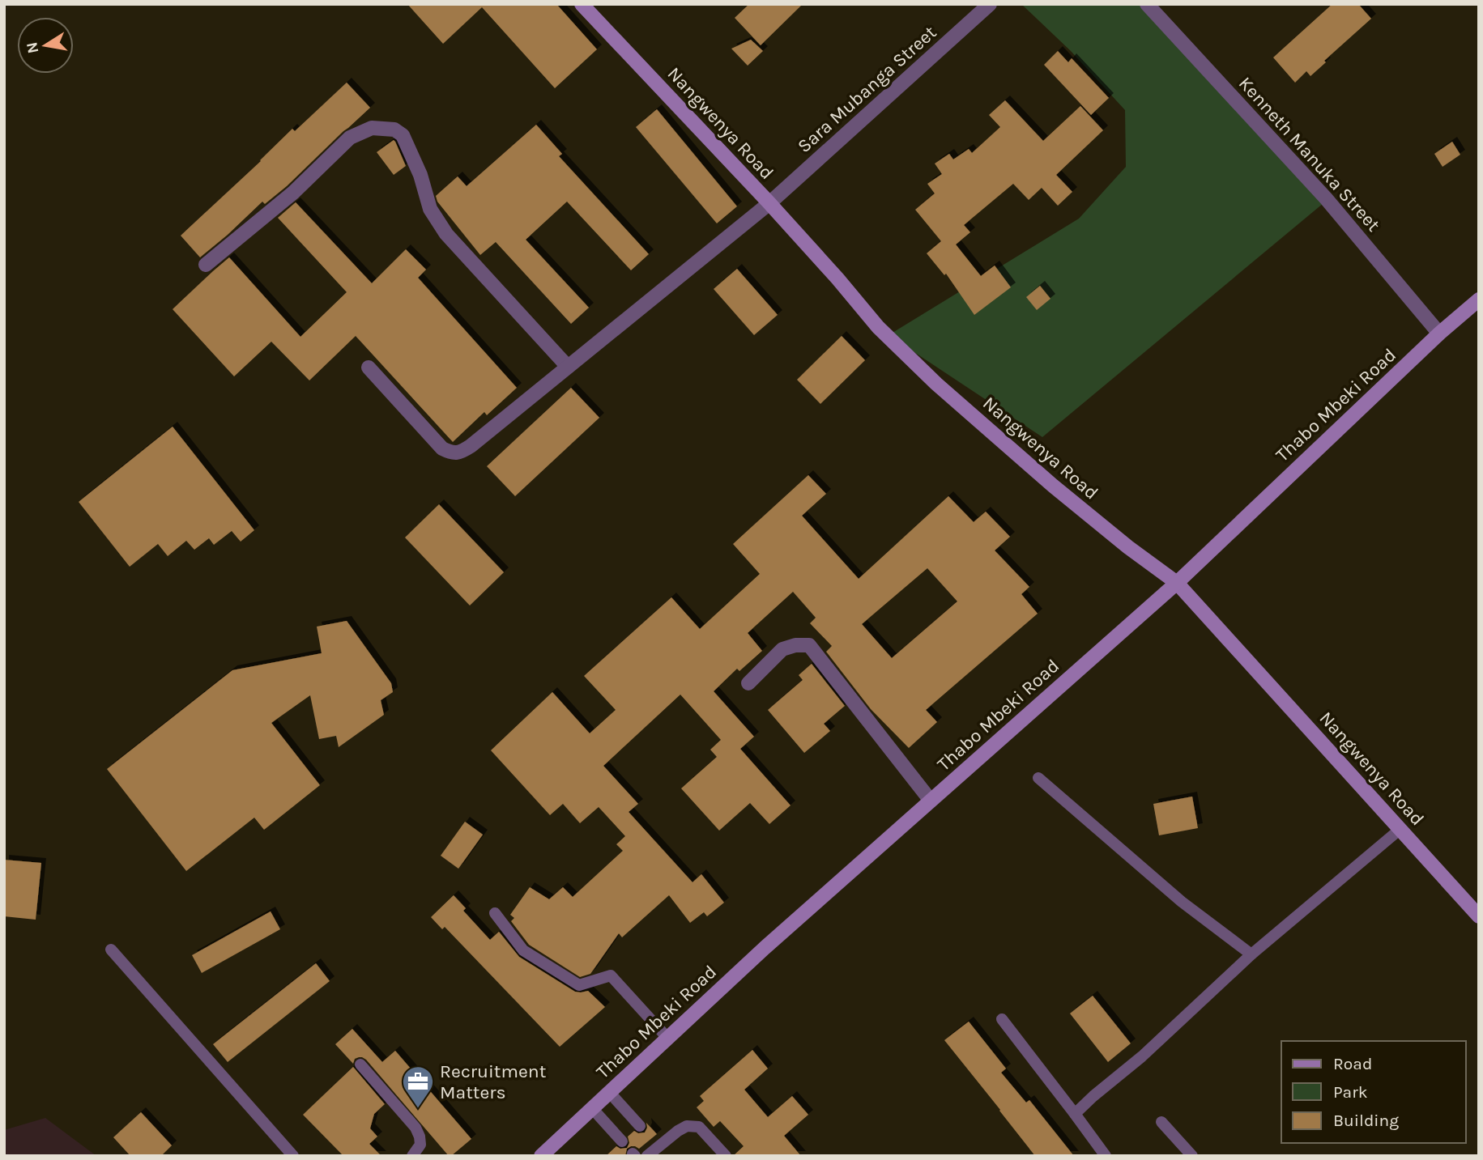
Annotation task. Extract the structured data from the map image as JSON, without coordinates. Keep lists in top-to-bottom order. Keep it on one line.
{"streets":{"main road":["Nangwenya Road","Thabo Mbeki Road"],"street":["Sara Mubanga Street","Kenneth Manuka Street"]},"crossings":[["Sara Mubanga Street","Nangwenya Road"],["Nangwenya Road","Thabo Mbeki Road"],["Kenneth Manuka Street","Thabo Mbeki Road"]],"places":{"office":["Recruitment Matters"]},"legend":["Road","Park","Building"],"north":"left"}
